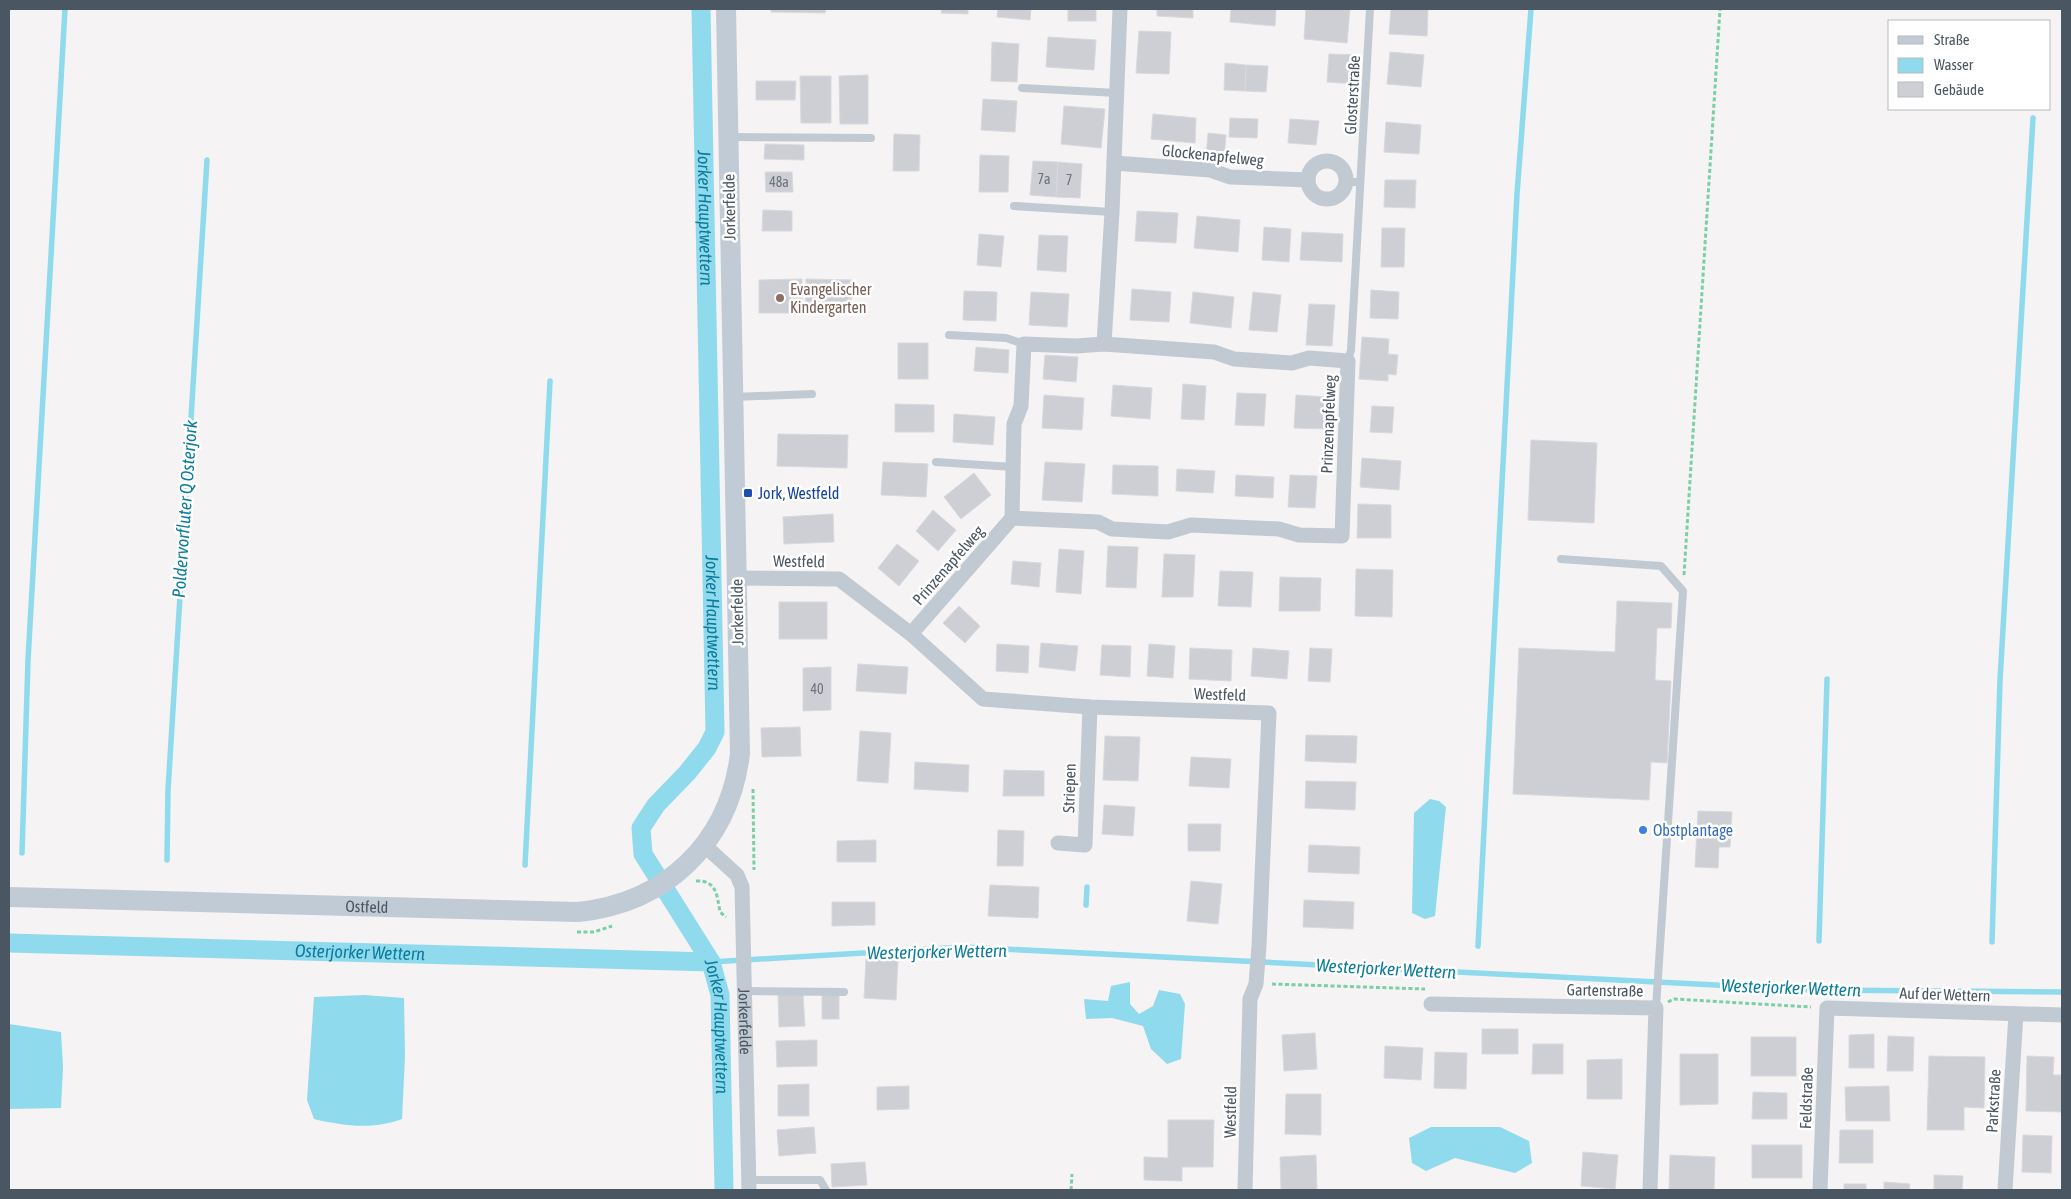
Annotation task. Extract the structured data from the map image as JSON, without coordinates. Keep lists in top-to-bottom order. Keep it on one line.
{"streets":{"street":["Glockenapfelweg","Jorkerfelde","Prinzenapfelweg","Westfeld","Striepen","Ostfeld","Gartenstraße","Auf der Wettern","Feldstraße","Parkstraße"],"lane":["Glosterstraße"]},"crossings":[["Glosterstraße","Glockenapfelweg"],["Jorkerfelde","Westfeld"],["Jorkerfelde","Ostfeld"],["Prinzenapfelweg","Westfeld"],["Westfeld","Striepen"],["Auf der Wettern","Feldstraße"],["Auf der Wettern","Parkstraße"]],"water":["Jorker Hauptwettern","Poldervorfluter Q Osterjork","Osterjorker Wettern","Westerjorker Wettern"],"places":{"other":["Evangelischer Kindergarten","Obstplantage"],"transit":["Jork, Westfeld"]},"house_numbers":["7a","7","48a","40"],"legend":["Straße","Wasser","Gebäude"]}
